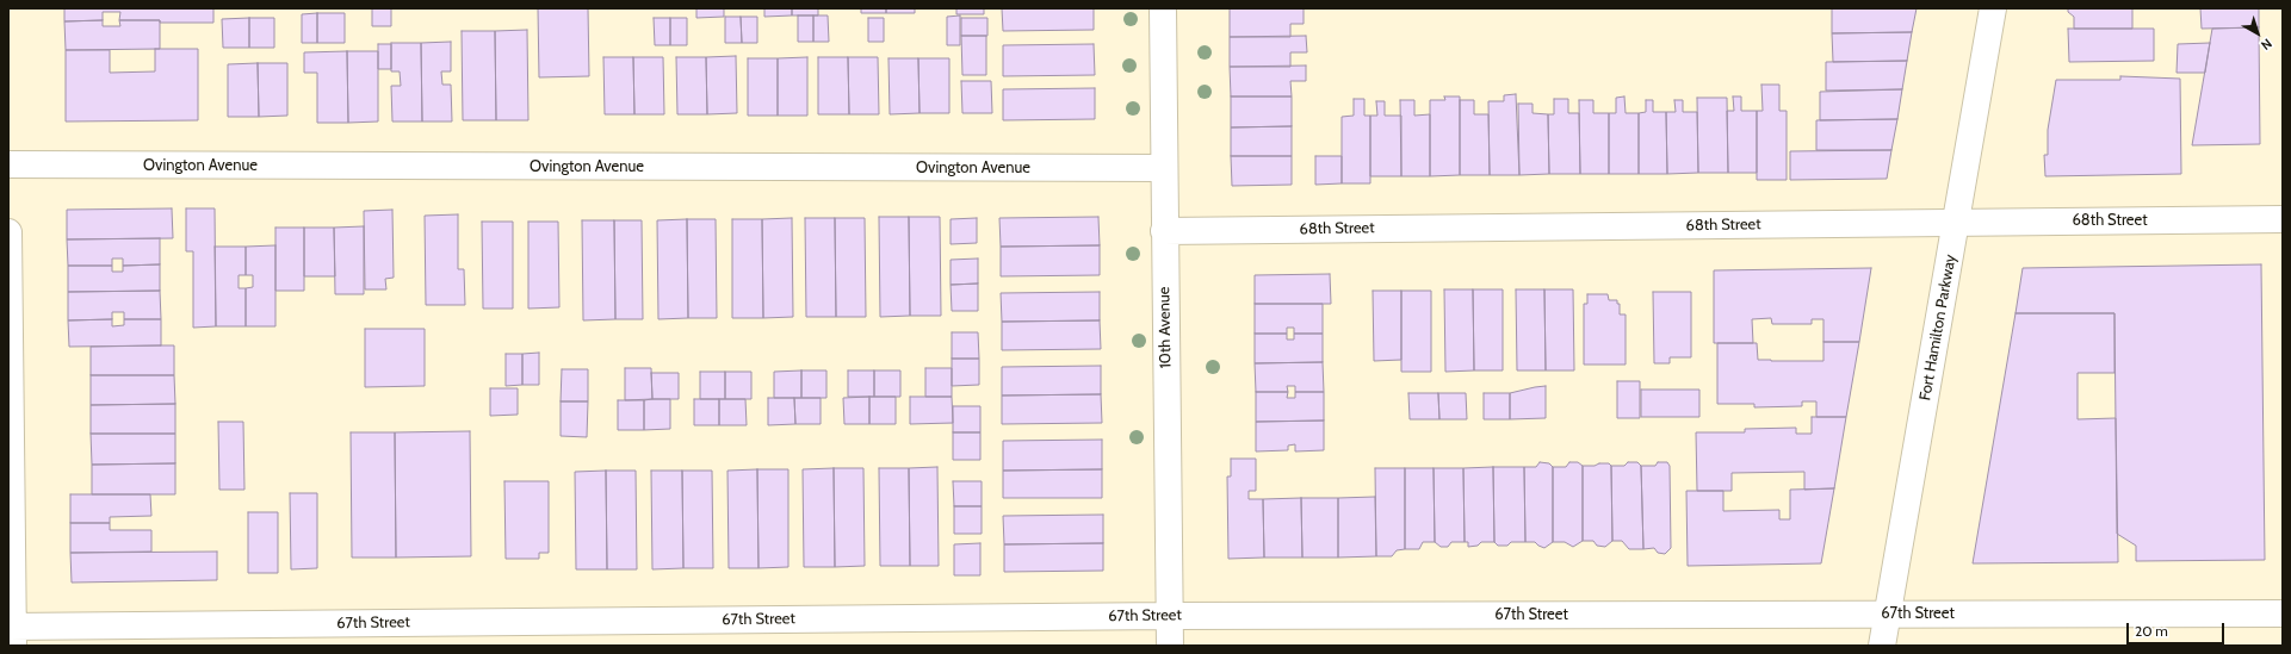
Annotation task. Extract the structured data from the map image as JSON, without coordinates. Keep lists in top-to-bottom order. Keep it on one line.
{"streets":{"street":["Ovington Avenue","68th Street","10th Avenue","Fort Hamilton Parkway","67th Street"]},"crossings":[["Ovington Avenue","10th Avenue"],["68th Street","10th Avenue"],["68th Street","Fort Hamilton Parkway"],["10th Avenue","67th Street"],["Fort Hamilton Parkway","67th Street"]],"scale_bar":"20 m","north":"bottom right"}
